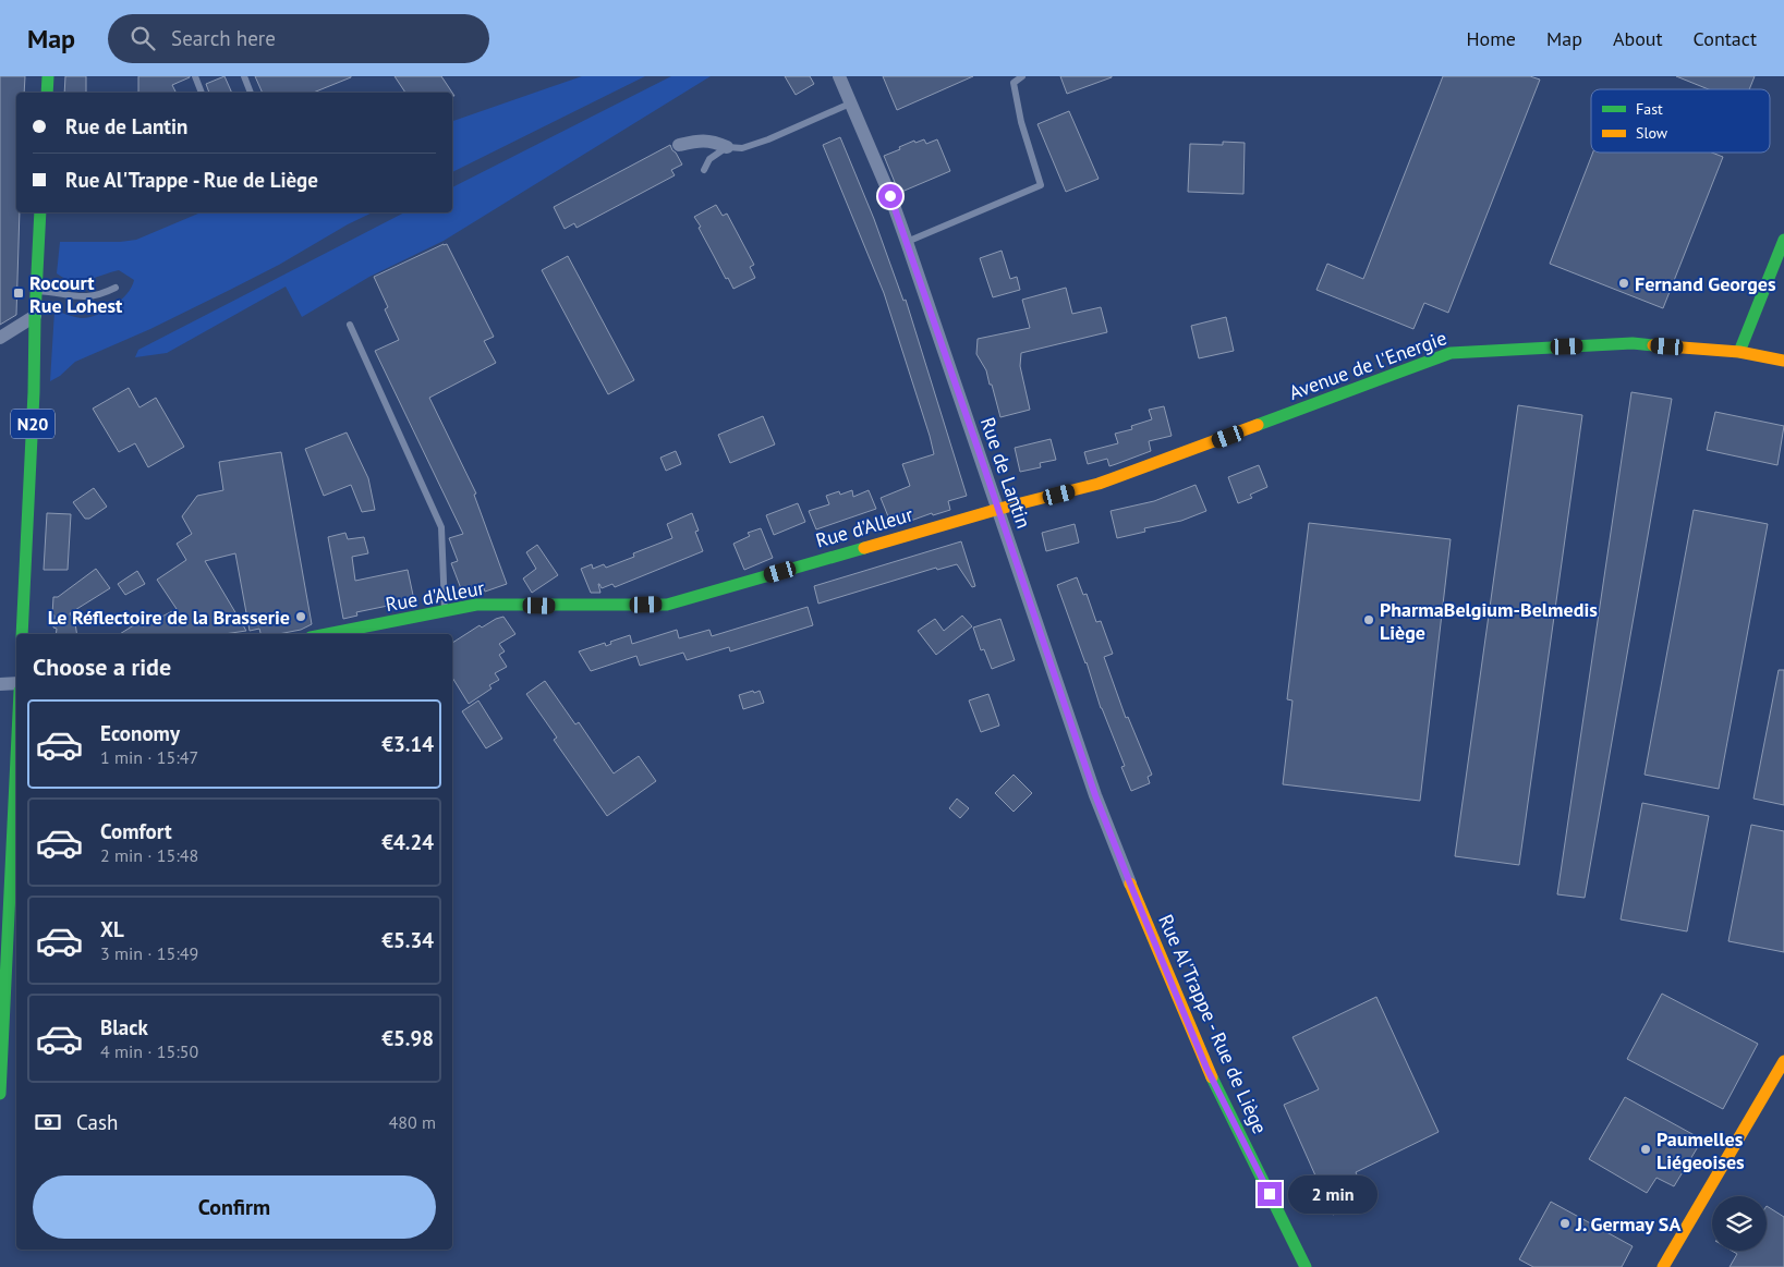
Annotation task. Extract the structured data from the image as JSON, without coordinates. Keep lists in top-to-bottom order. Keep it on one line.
{"streets":{"street":["Avenue de l'Energie","N20","Rue de Lantin","Rue d'Alleur","Rue Al'Trappe - Rue de Liège"]},"crossings":[["Avenue de l'Energie","Rue d'Alleur"],["Rue de Lantin","Rue d'Alleur"],["Rue de Lantin","Rue Al'Trappe - Rue de Liège"]],"places":{"other":["Fernand Georges","Le Réflectoire de la Brasserie","PharmaBelgium-Belmedis Liège","Paumelles Liégeoises","J. Germay SA"],"transit":["Rocourt Rue Lohest"]},"legend":["Fast","Slow"],"page":{"header":"Map","search":"Search here","nav":["Home","Map","About","Contact"],"banner":["Rue de Lantin","Rue Al'Trappe - Rue de Liège"],"heading":"Choose a ride","list":[{"name":"Economy","note":"1 min · 15:47","value":"€3.14"},{"name":"Comfort","note":"2 min · 15:48","value":"€4.24"},{"name":"XL","note":"3 min · 15:49","value":"€5.34"},{"name":"Black","note":"4 min · 15:50","value":"€5.98"}],"pay":["Cash","480 m"],"buttons":"Confirm","bubble":"2 min"}}
